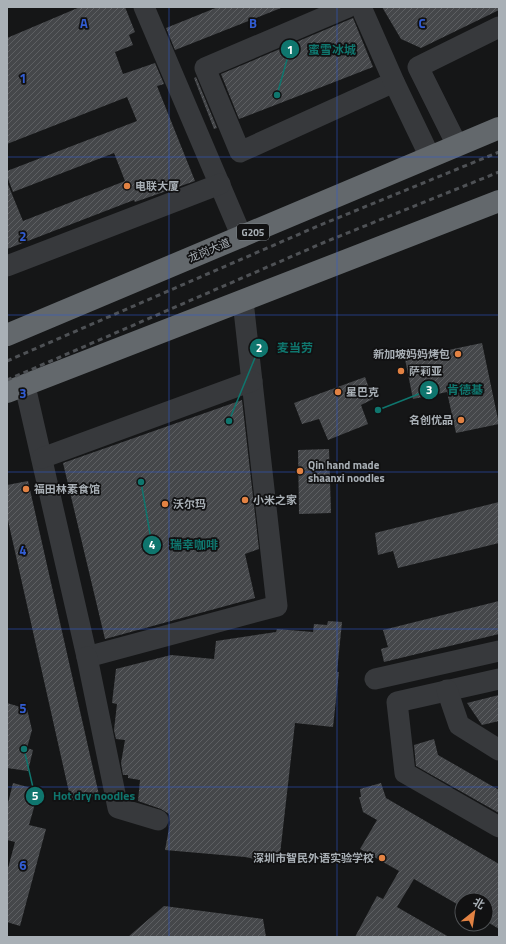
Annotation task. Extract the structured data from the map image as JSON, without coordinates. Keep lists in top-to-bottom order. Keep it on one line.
{"streets":{"highway":["G205","龙岗大道"]},"places":["蜜雪冰城","电联大厦","新加坡妈妈烤包","萨莉亚","星巴克","肯德基","名创优品","麦当劳","Qin hand made shaanxi noodles","瑞幸咖啡","福田林素食馆","小米之家","沃尔玛","Hot dry noodles","深圳市智民外语实验学校"],"north":"top right","grid":{"columns":["A","B","C"],"rows":["1","2","3","4","5","6"]}}
